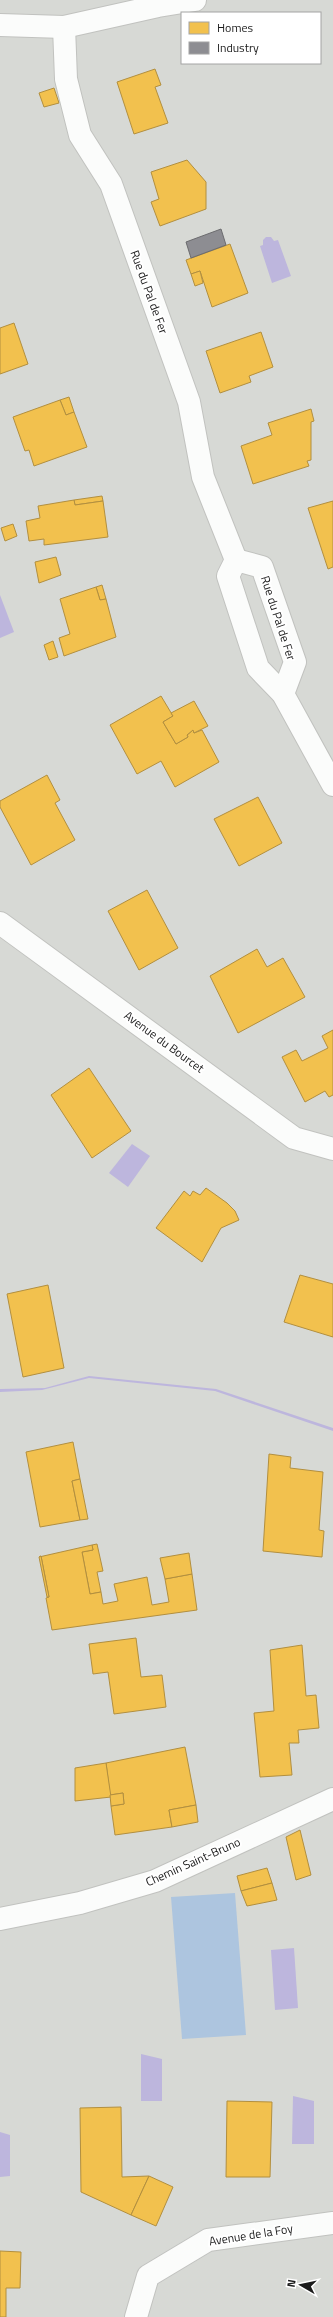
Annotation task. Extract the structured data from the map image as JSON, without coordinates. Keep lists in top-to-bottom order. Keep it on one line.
{"streets":{"street":["Rue du Pal de Fer","Avenue du Bourcet","Chemin Saint-Bruno","Avenue de la Foy"]},"legend":["Homes","Industry"],"north":"left"}
